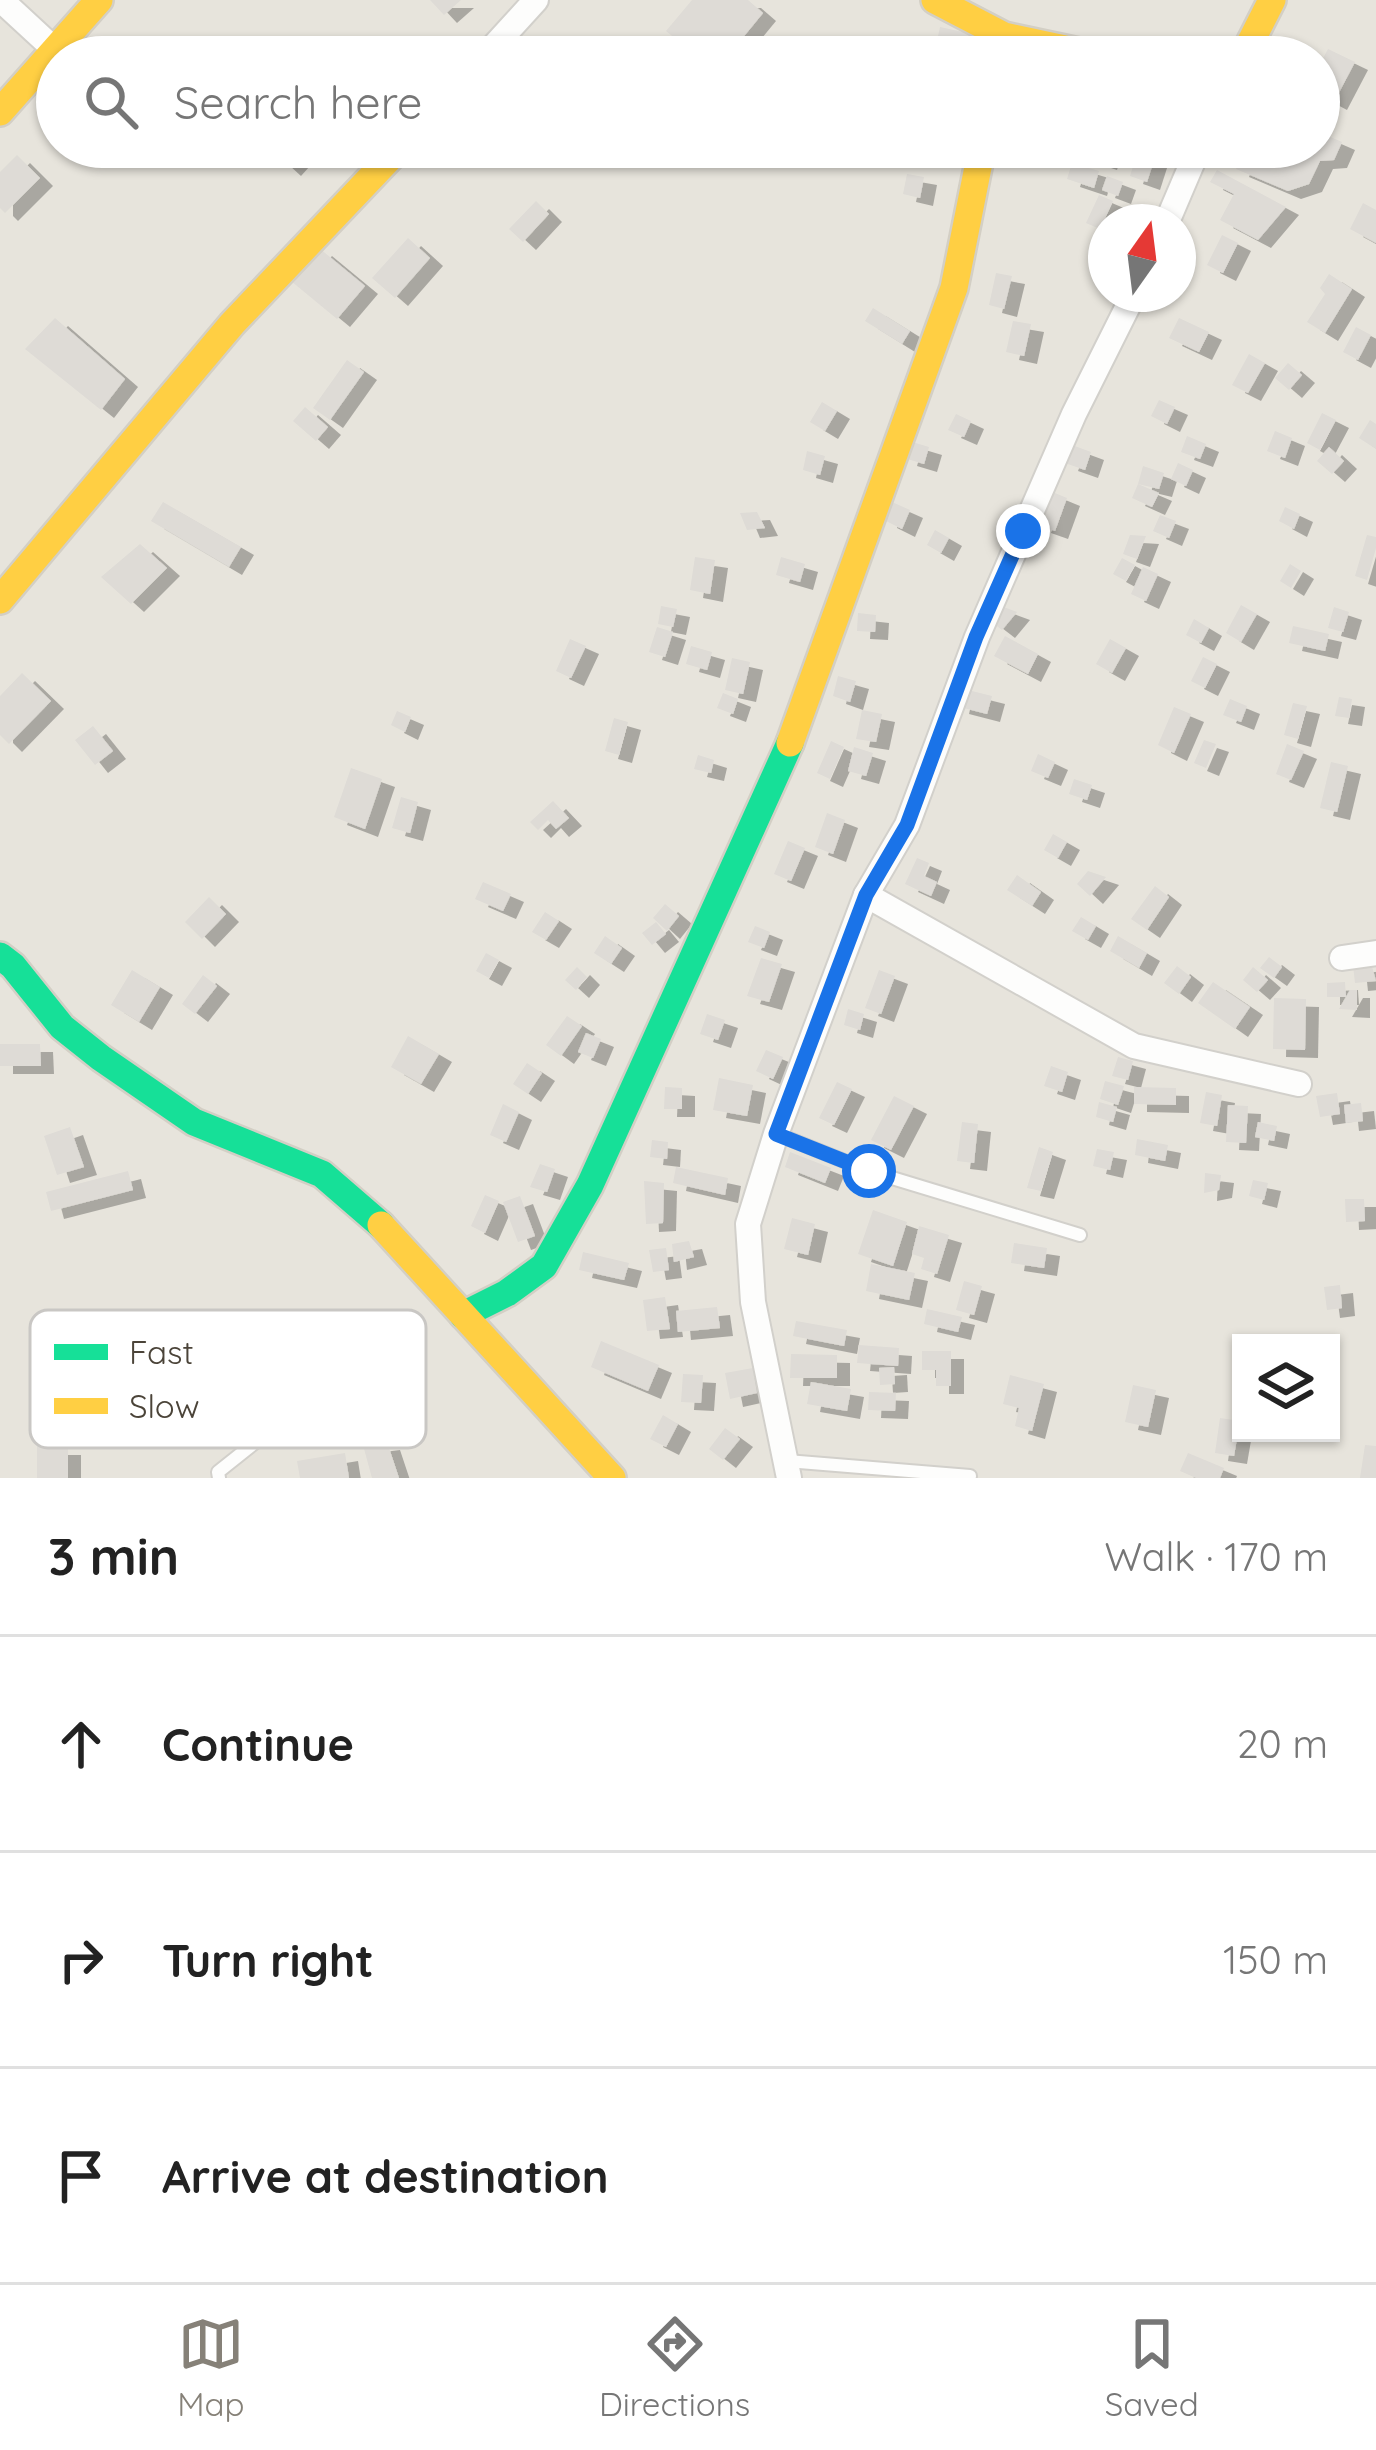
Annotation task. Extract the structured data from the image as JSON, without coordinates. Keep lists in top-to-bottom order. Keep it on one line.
{"legend":["Fast","Slow"],"north":"top","page":{"search":"Search here","heading":["3 min","Walk · 170 m"],"list":[["Continue","20 m"],["Turn right","150 m"],"Arrive at destination"],"nav":["Map","Directions","Saved"]}}
